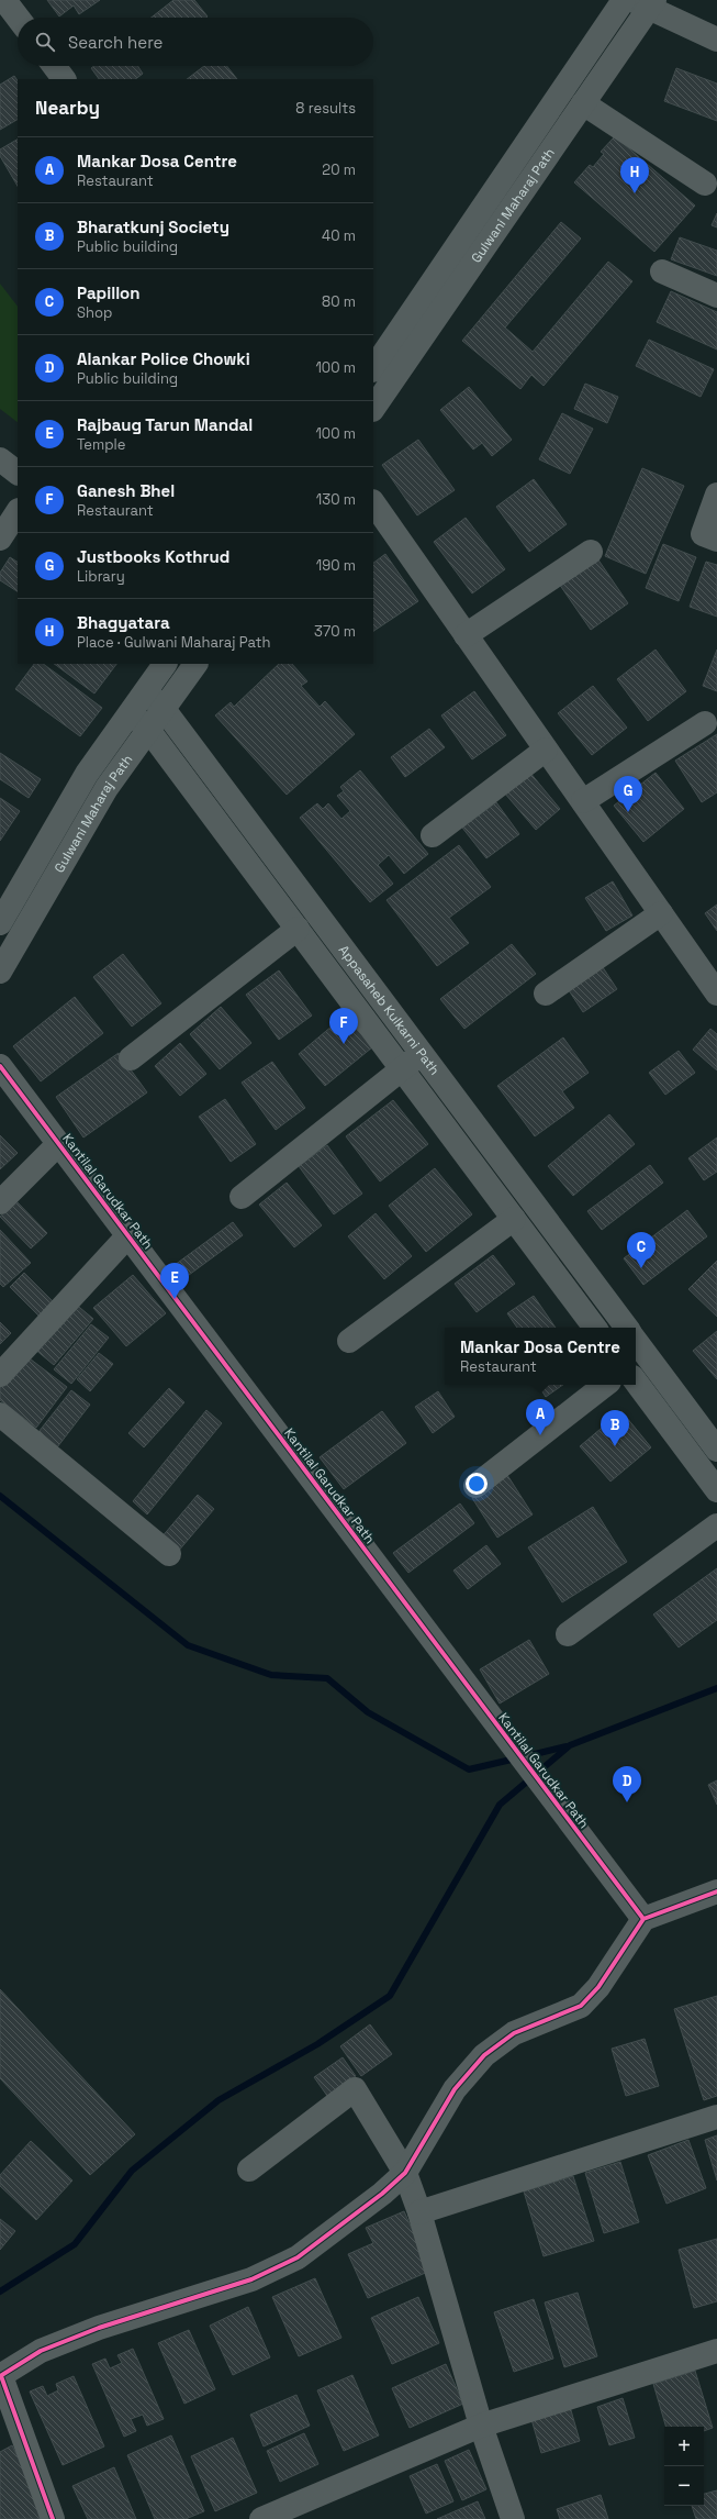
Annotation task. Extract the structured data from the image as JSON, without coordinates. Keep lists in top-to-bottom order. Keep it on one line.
{"streets":{"street":["Gulwani Maharaj Path","Appasaheb Kulkarni Path","Kantilal Garudkar Path"]},"crossings":[["Gulwani Maharaj Path","Appasaheb Kulkarni Path"]],"page":{"search":"Search here","heading":["Nearby","8 results"],"list":[{"mark":"A","name":"Mankar Dosa Centre","note":"Restaurant","value":"20 m"},{"mark":"B","name":"Bharatkunj Society","note":"Public building","value":"40 m"},{"mark":"C","name":"Papillon","note":"Shop","value":"80 m"},{"mark":"D","name":"Alankar Police Chowki","note":"Public building","value":"100 m"},{"mark":"E","name":"Rajbaug Tarun Mandal","note":"Temple","value":"100 m"},{"mark":"F","name":"Ganesh Bhel","note":"Restaurant","value":"130 m"},{"mark":"G","name":"Justbooks Kothrud","note":"Library","value":"190 m"},{"mark":"H","name":"Bhagyatara","note":"Place · Gulwani Maharaj Path","value":"370 m"}],"pins":["H","G","F","C","E","A","B","D"],"popup":["Mankar Dosa Centre","Restaurant"],"map_buttons":["+","−"]}}
